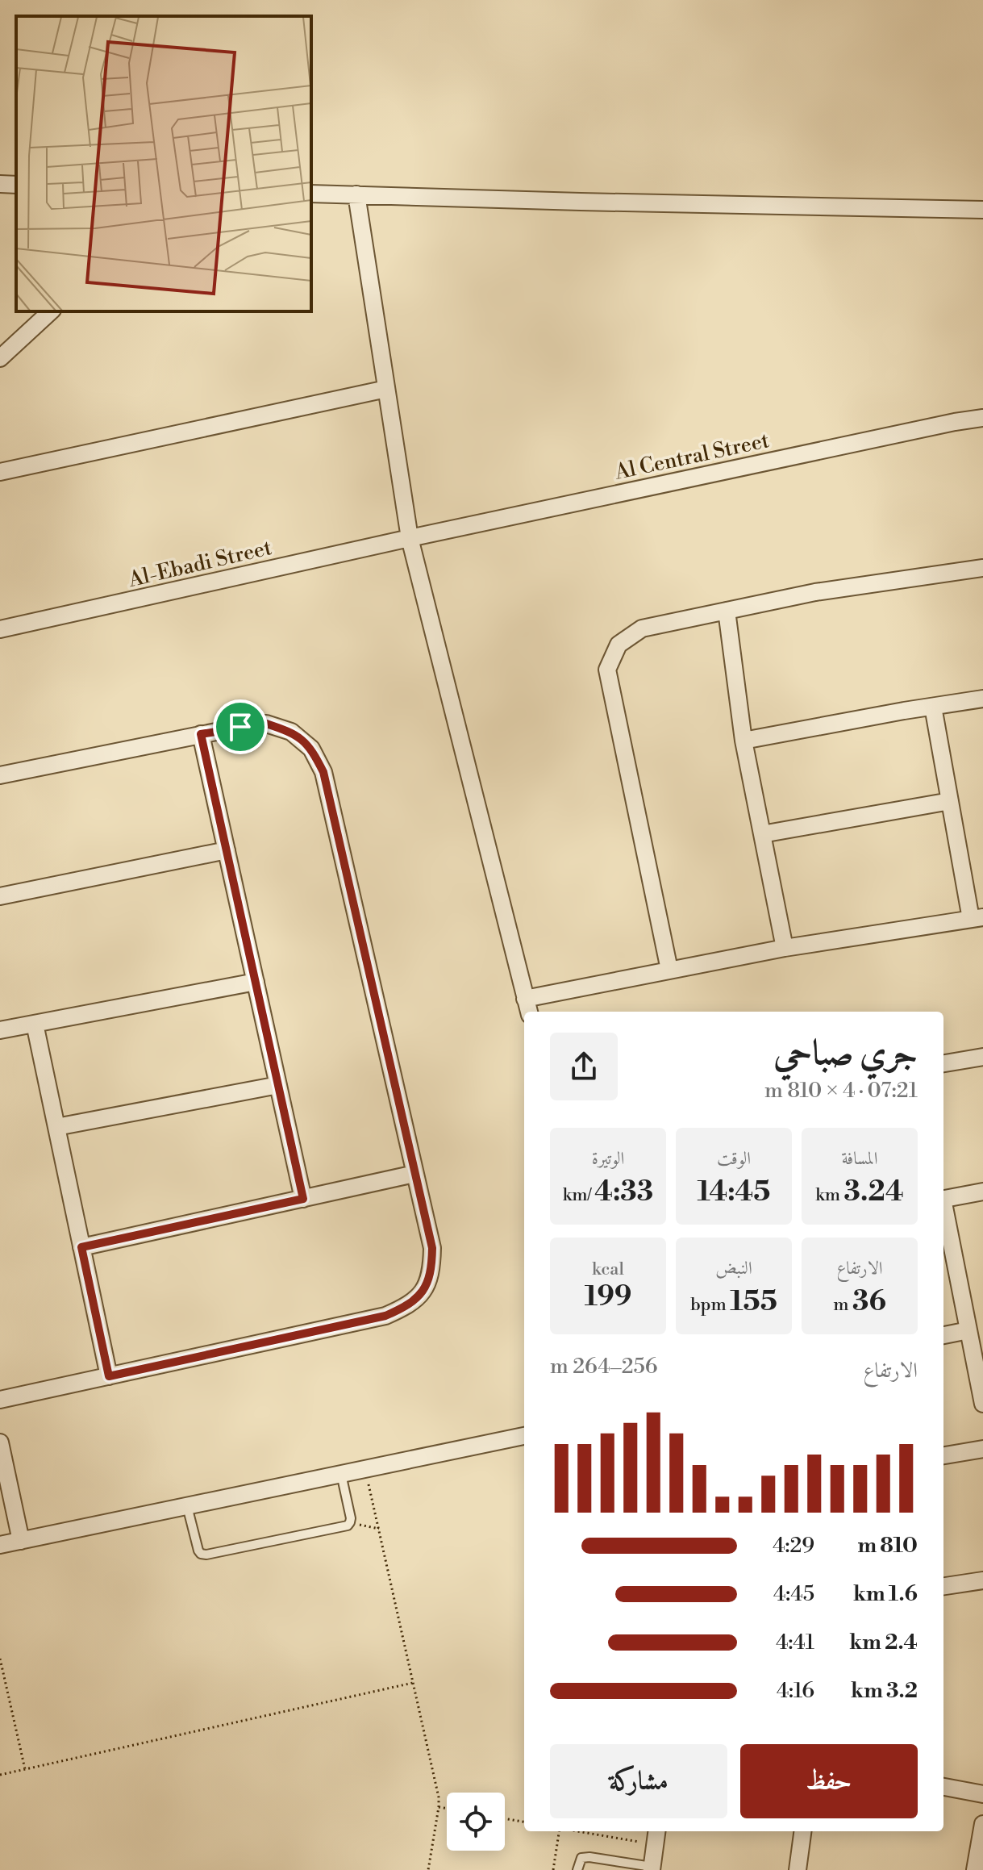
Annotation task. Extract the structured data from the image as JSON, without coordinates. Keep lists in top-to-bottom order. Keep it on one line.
{"streets":{"street":["Al Central Street","Al-Ebadi Street"]},"crossings":[["Al Central Street","Al-Ebadi Street"]],"page":{"heading":["جري صباحي","07:21 · 4 × 810 m"],"stats":[["المسافة","3.24 km"],["الوقت","14:45"],["الوتيرة","4:33 /km"],["الارتفاع","36 m"],["النبض","155 bpm"],["kcal","199"]],"chart":["الارتفاع","256–264 m"],"list":[{"name":"810 m","note":"4:29"},{"name":"1.6 km","note":"4:45"},{"name":"2.4 km","note":"4:41"},{"name":"3.2 km","note":"4:16"}],"buttons":["حفظ","مشاركة"]}}
